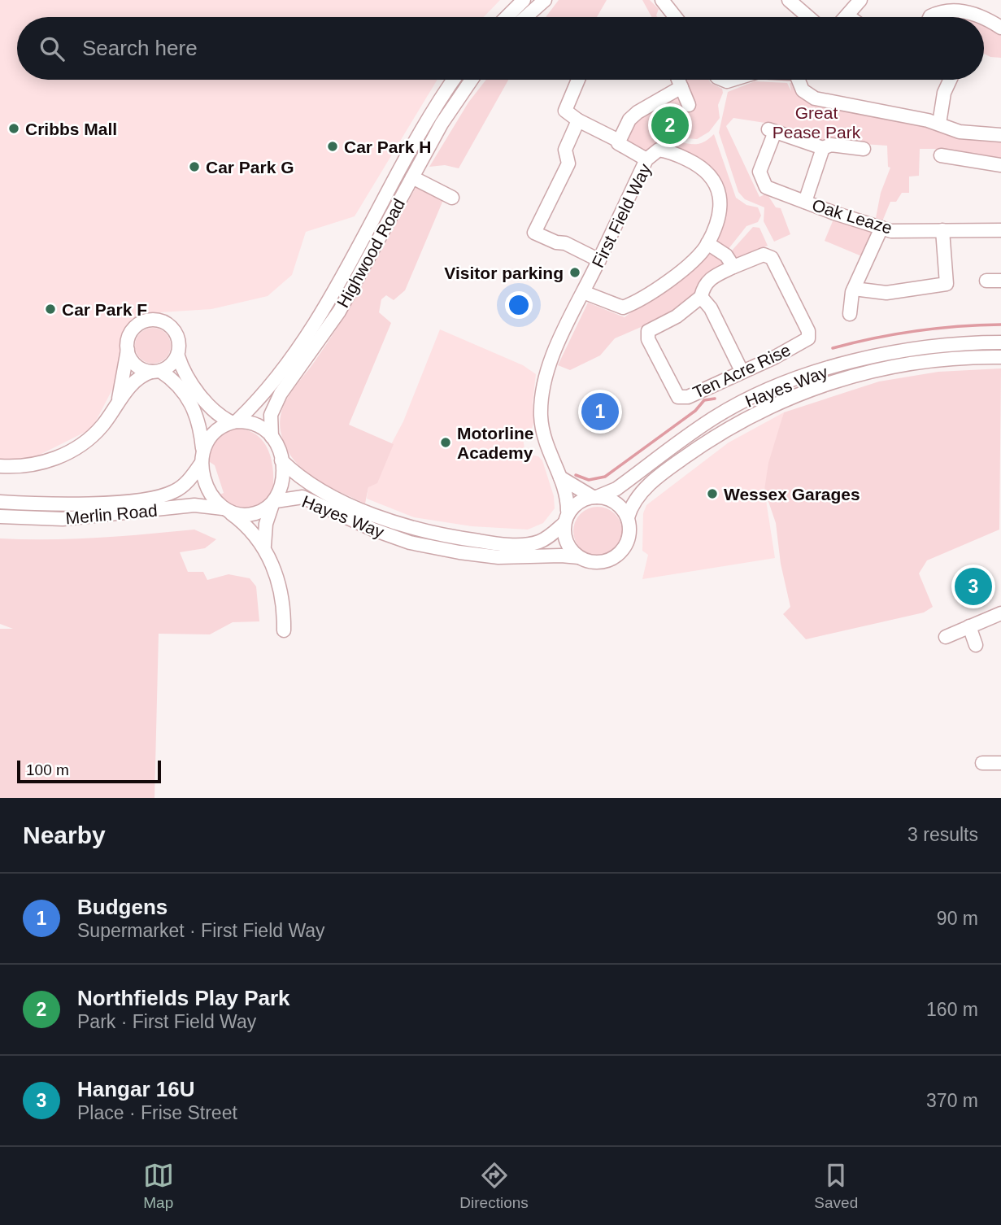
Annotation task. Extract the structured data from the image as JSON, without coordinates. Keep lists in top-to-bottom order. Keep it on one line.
{"streets":{"street":["First Field Way","Oak Leaze","Highwood Road","Ten Acre Rise","Hayes Way","Merlin Road"]},"crossings":[["First Field Way","Hayes Way"],["Highwood Road","Hayes Way"],["Highwood Road","Merlin Road"],["Hayes Way","Merlin Road"]],"parks":["Great Pease Park"],"places":["Cribbs Mall","Car Park H","Car Park G","Visitor parking","Car Park F","Motorline Academy","Wessex Garages"],"scale_bar":"100 m","page":{"search":"Search here","pins":["2","1","3"],"scale":"100 m","heading":["Nearby","3 results"],"list":[{"mark":"1","name":"Budgens","note":"Supermarket · First Field Way","value":"90 m"},{"mark":"2","name":"Northfields Play Park","note":"Park · First Field Way","value":"160 m"},{"mark":"3","name":"Hangar 16U","note":"Place · Frise Street","value":"370 m"}],"nav":["Map","Directions","Saved"]}}
